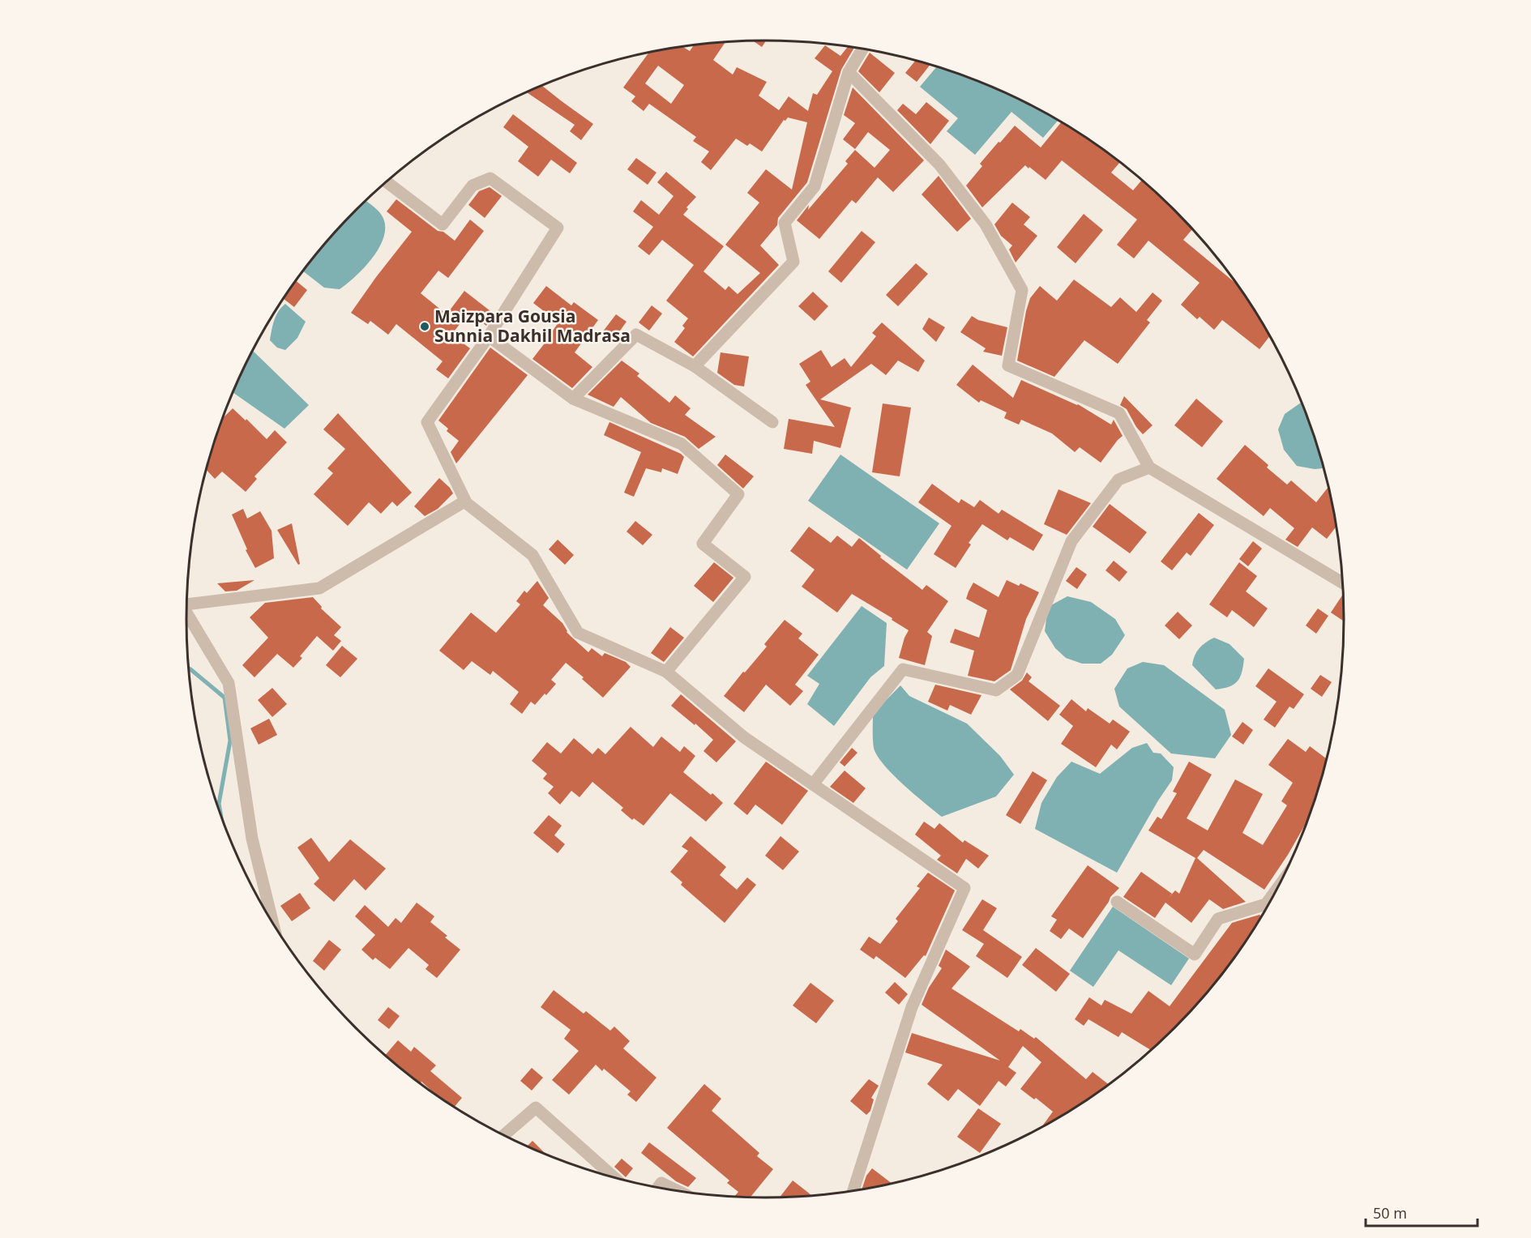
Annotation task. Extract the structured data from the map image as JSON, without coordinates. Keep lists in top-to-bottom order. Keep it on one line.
{"places":["Maizpara Gousia Sunnia Dakhil Madrasa"],"scale_bar":"50 m"}
